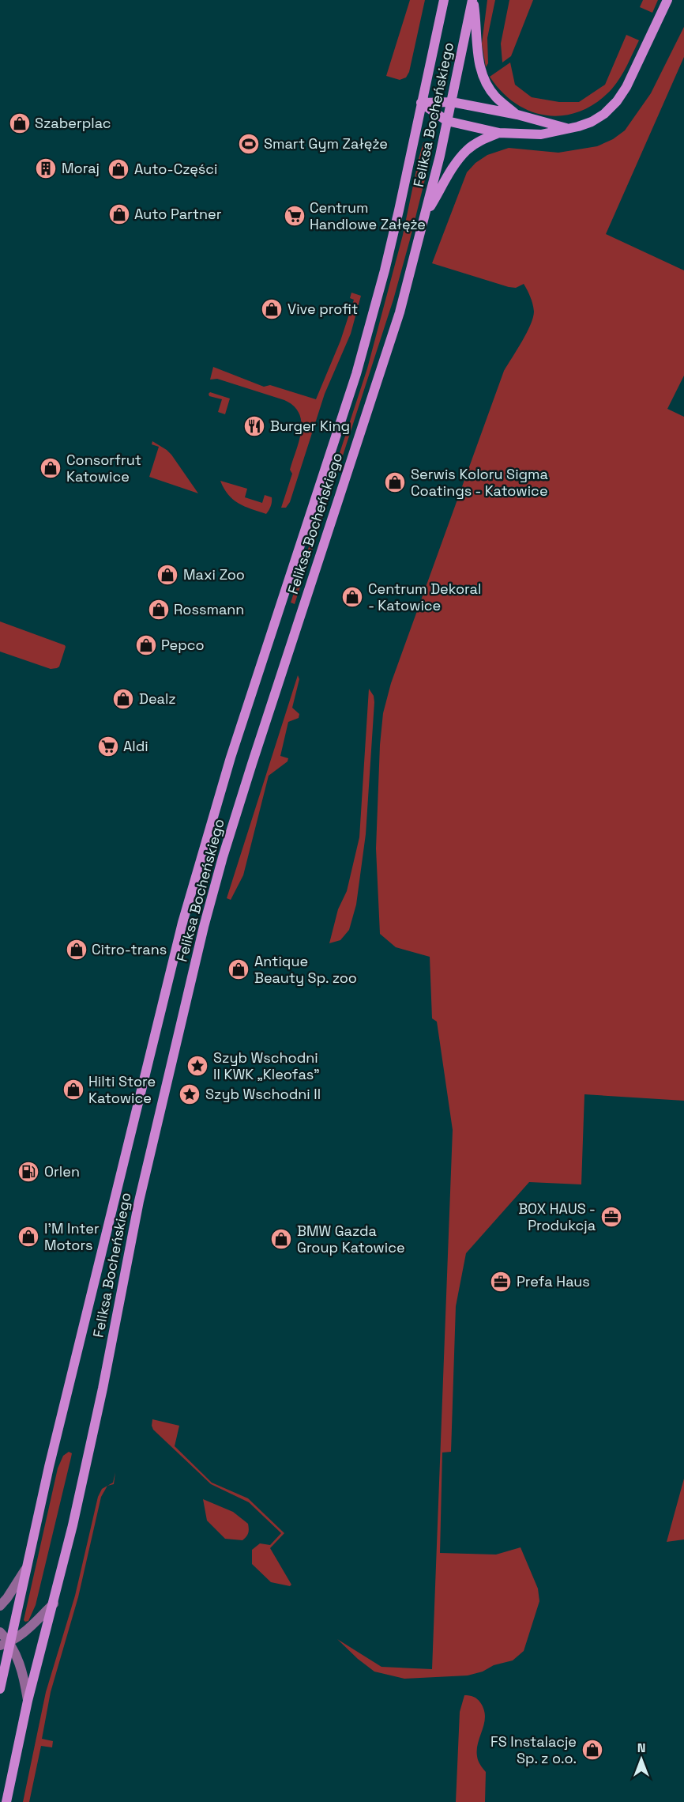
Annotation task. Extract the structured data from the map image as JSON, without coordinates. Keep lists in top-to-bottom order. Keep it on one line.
{"streets":{"main road":["Feliksa Bocheńskiego"]},"places":{"shop":["Szaberplac","Auto-Części","Auto Partner","Vive profit","Consorfrut Katowice","Serwis Koloru Sigma Coatings - Katowice","Maxi Zoo","Centrum Dekoral - Katowice","Rossmann","Pepco","Dealz","Citro-trans","Antique Beauty Sp. zoo","Hilti Store Katowice","I'M Inter Motors","BMW Gazda Group Katowice","FS Instalacje Sp. z o.o."],"sports":["Smart Gym Załęże"],"building":["Moraj"],"supermarket":["Centrum Handlowe Załęże","Aldi"],"restaurant":["Burger King"],"place":["Szyb Wschodni II KWK „Kleofas”","Szyb Wschodni II"],"fuel station":["Orlen"],"office":["BOX HAUS - Produkcja","Prefa Haus"]},"north":"top"}
